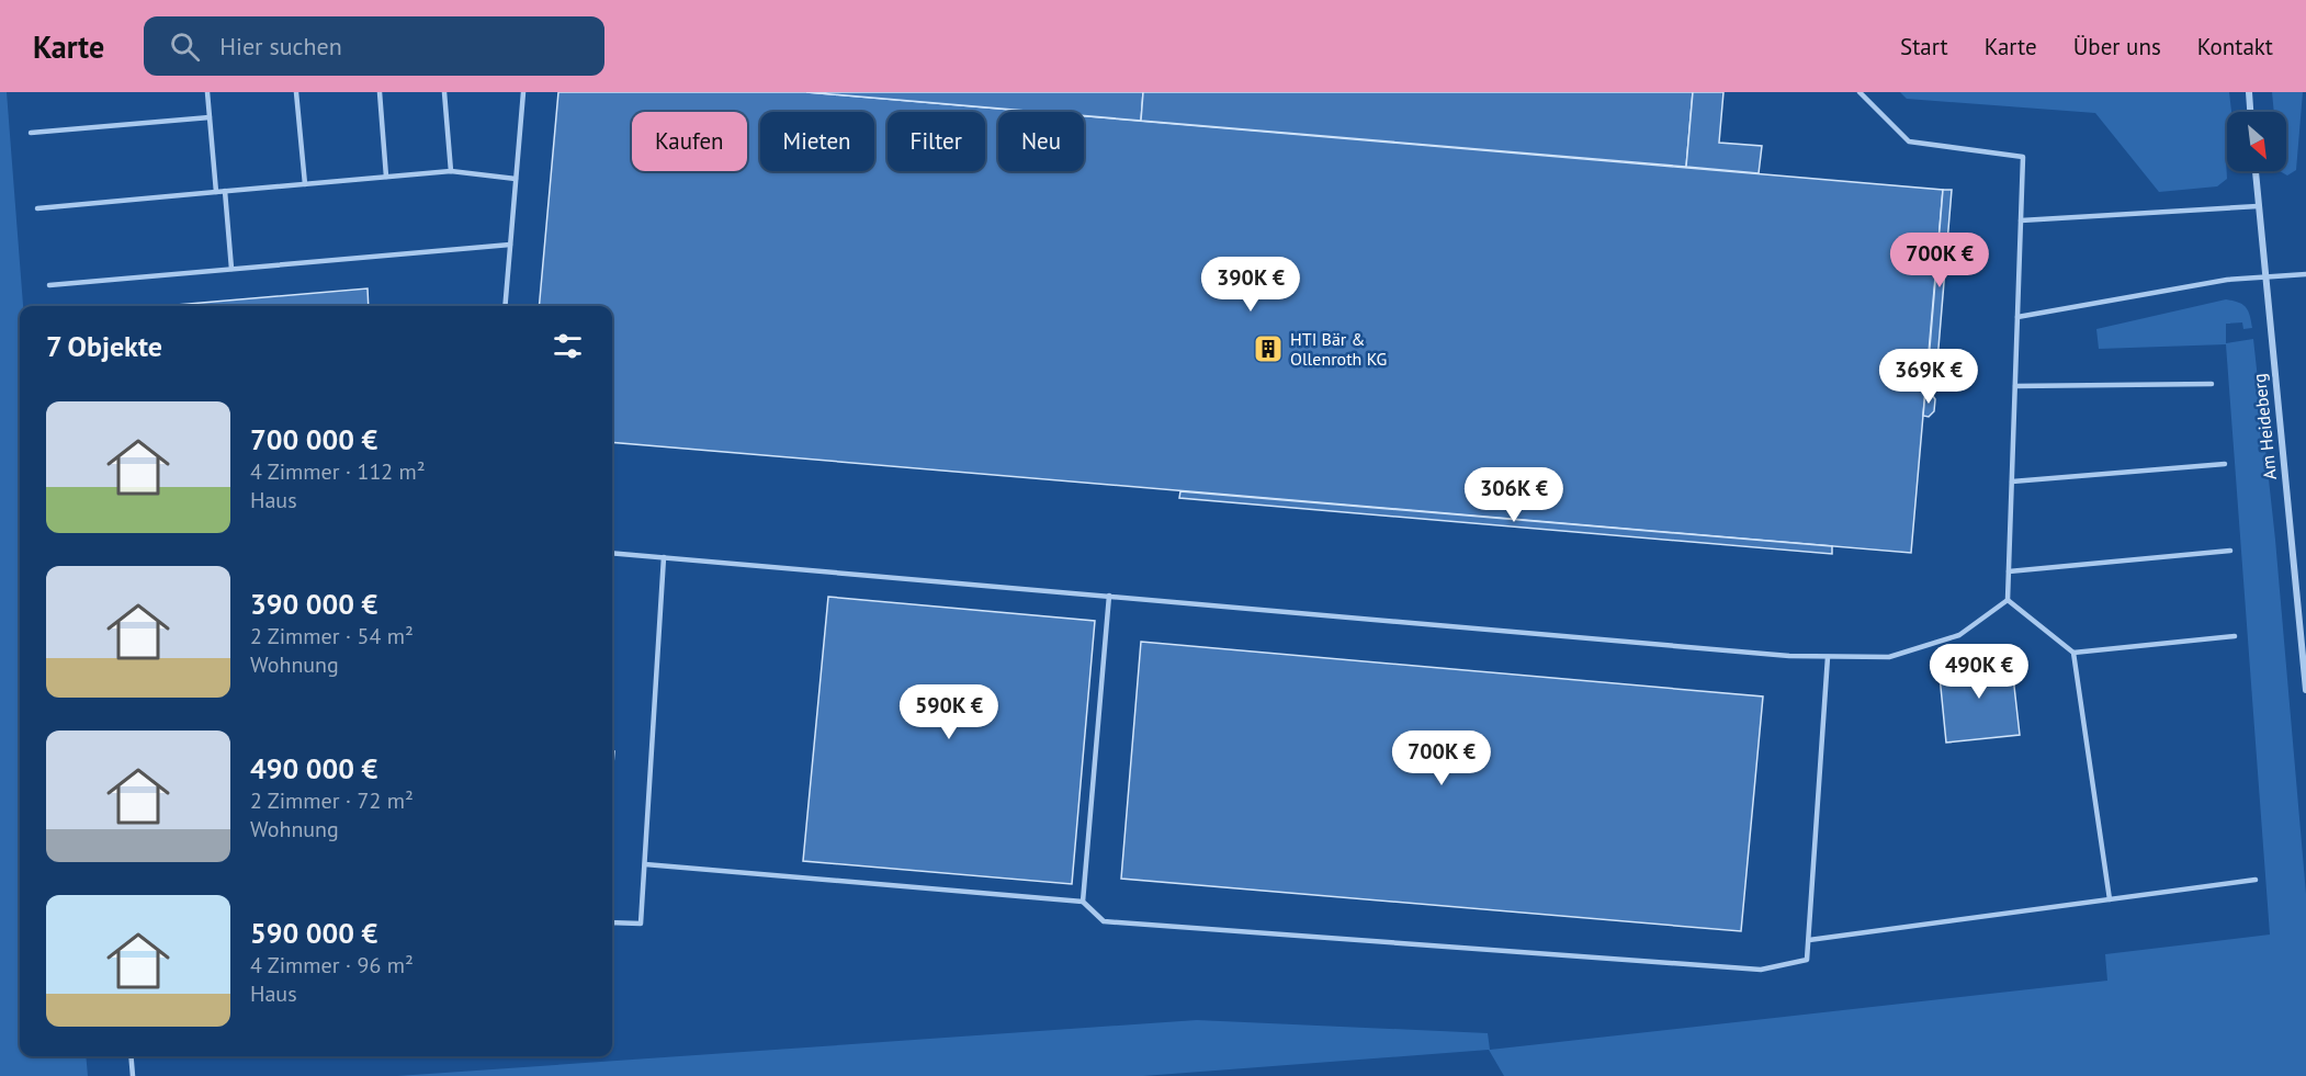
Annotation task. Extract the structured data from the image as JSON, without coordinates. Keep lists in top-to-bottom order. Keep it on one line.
{"streets":{"street":["Am Heideberg"]},"places":{"building":["HTI Bär & Ollenroth KG"]},"north":"bottom right","page":{"header":"Karte","search":"Hier suchen","nav":["Start","Karte","Über uns","Kontakt"],"chip":["Kaufen","Mieten","Filter","Neu"],"price":["700K €","390K €","369K €","306K €","490K €","590K €","700K €"],"heading":"7 Objekte","list":[{"name":"700 000 €","note":"4 Zimmer · 112 m² · Haus"},{"name":"390 000 €","note":"2 Zimmer · 54 m² · Wohnung"},{"name":"490 000 €","note":"2 Zimmer · 72 m² · Wohnung"},{"name":"590 000 €","note":"4 Zimmer · 96 m² · Haus"}]}}
